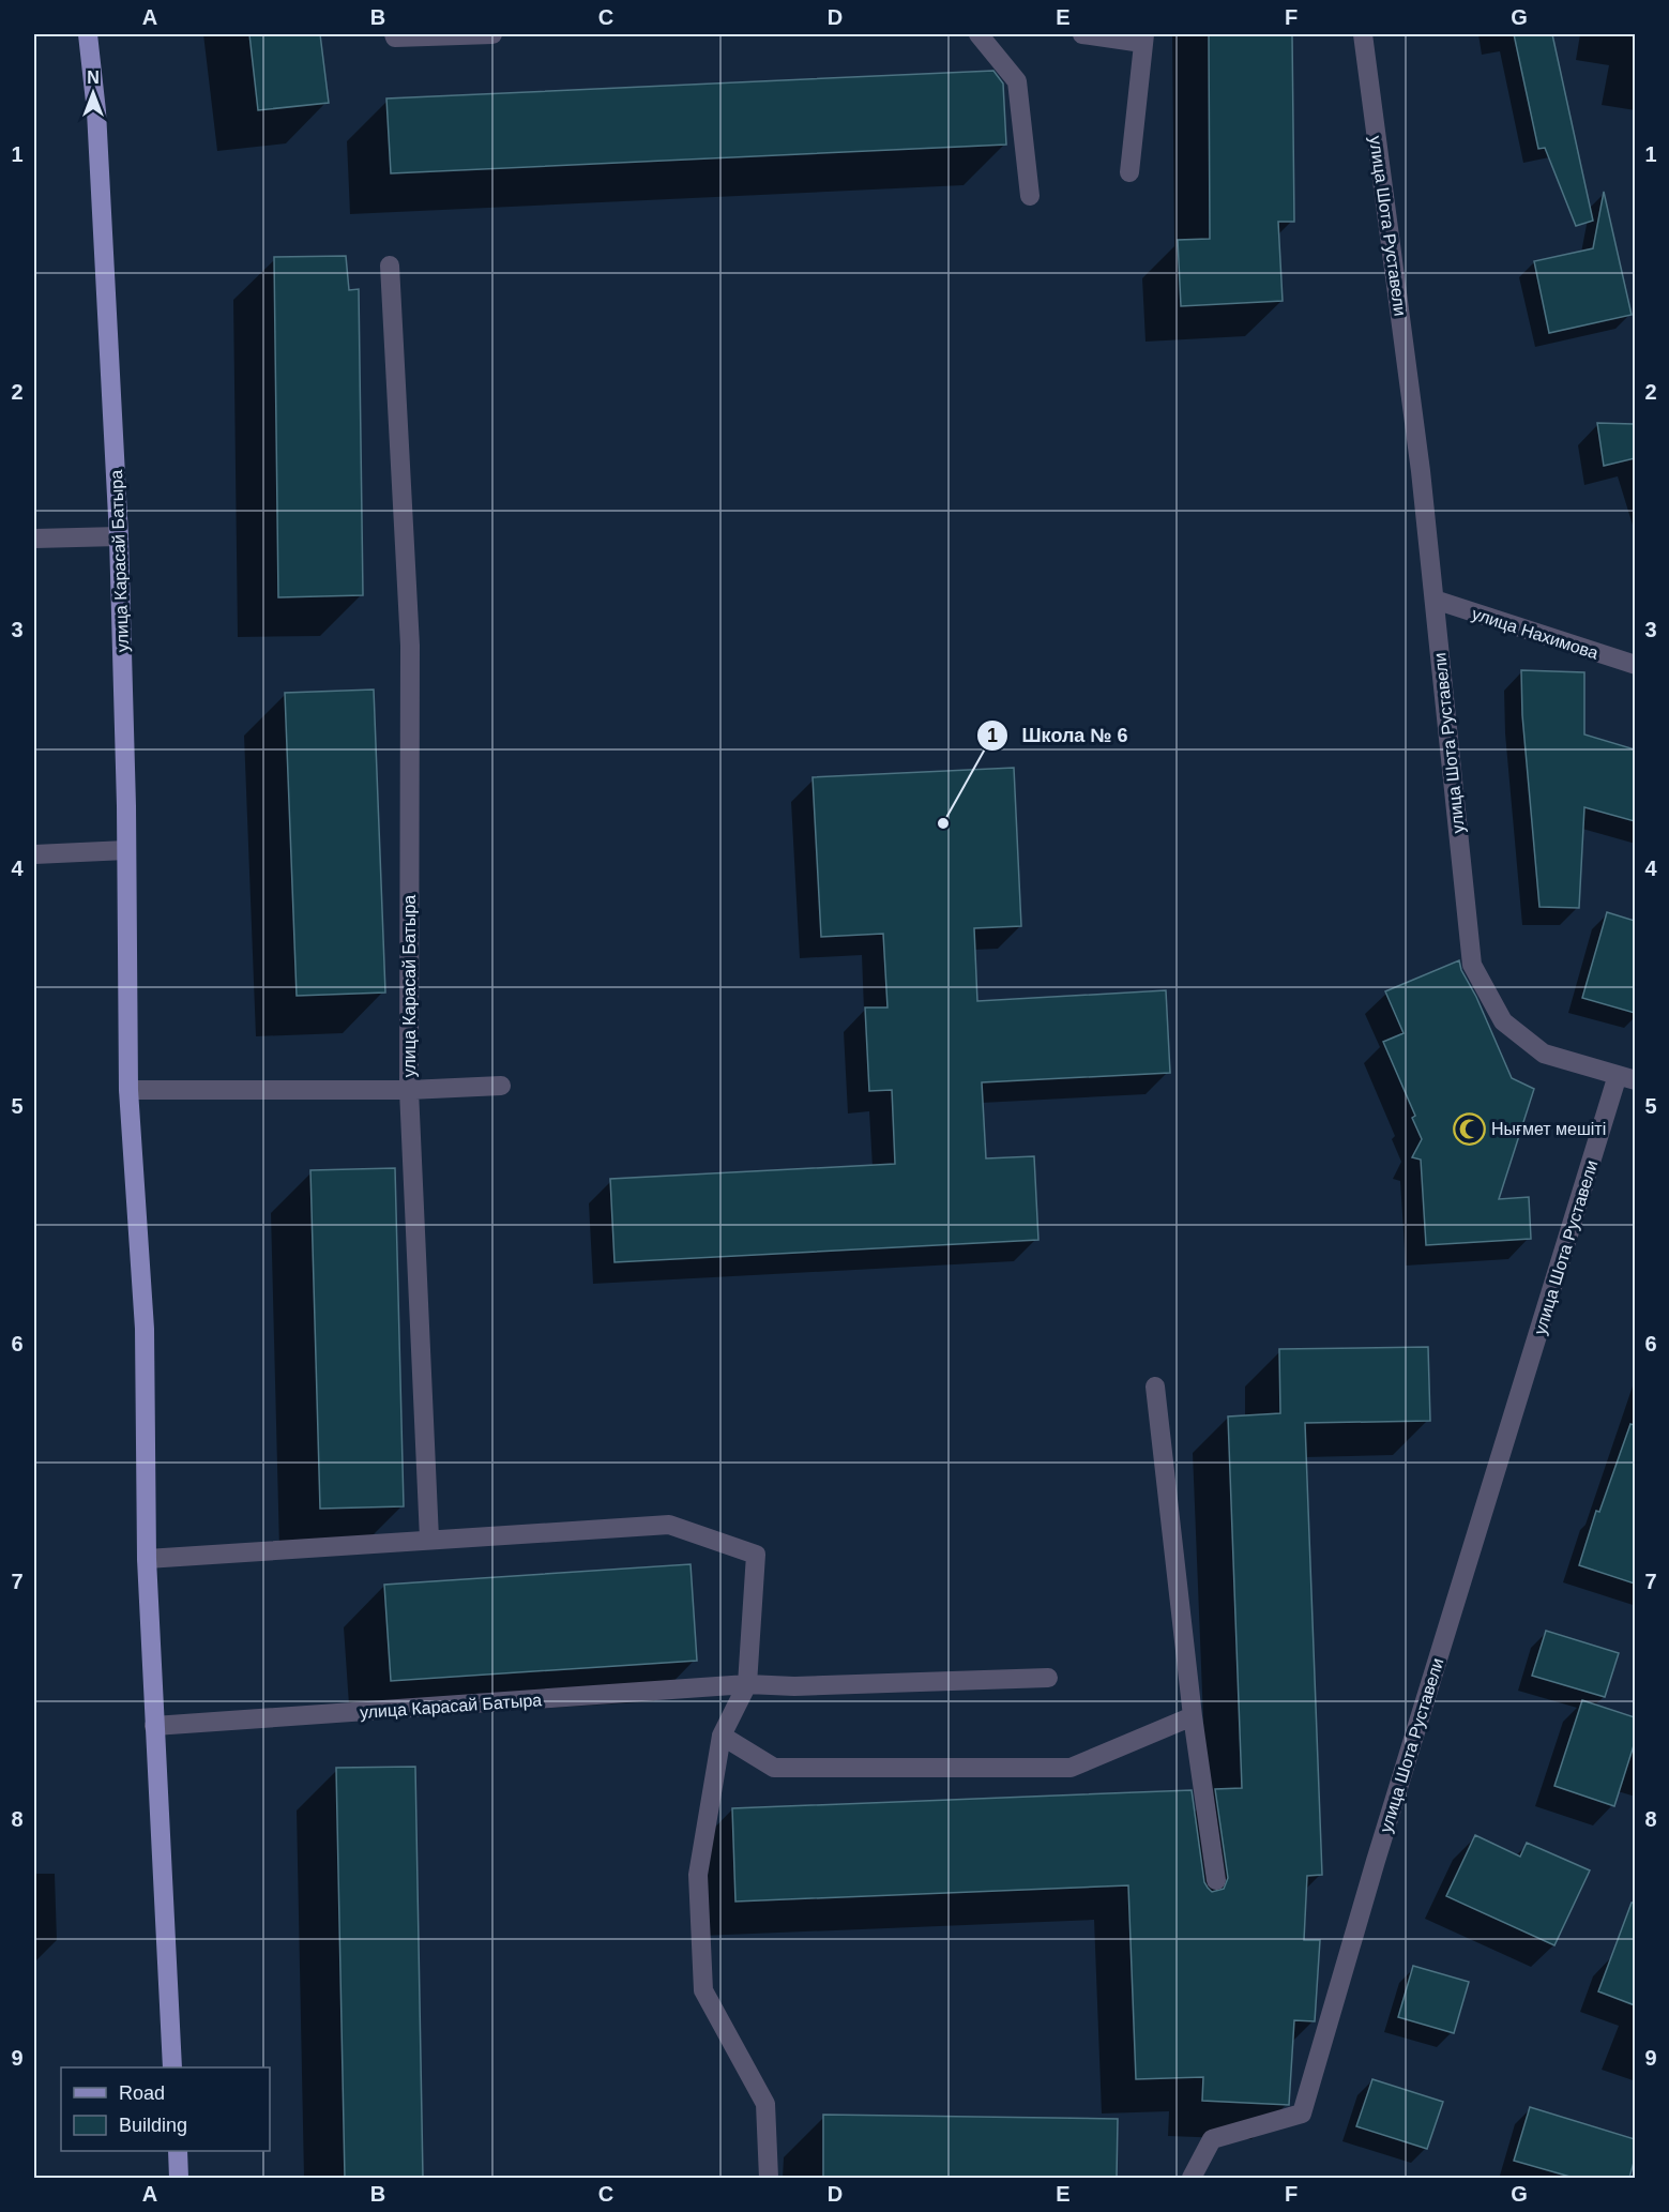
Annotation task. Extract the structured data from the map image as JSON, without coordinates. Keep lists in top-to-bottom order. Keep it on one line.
{"streets":{"main road":["улица Карасай Батыра"],"street":["улица Шота Руставели","улица Нахимова"]},"crossings":[["улица Шота Руставели","улица Нахимова"]],"places":{"other":["Школа № 6"],"mosque":["Нығмет мешіті"]},"legend":["Road","Building"],"north":"top","grid":{"columns":["A","B","C","D","E","F","G"],"rows":["1","2","3","4","5","6","7","8","9"]}}
